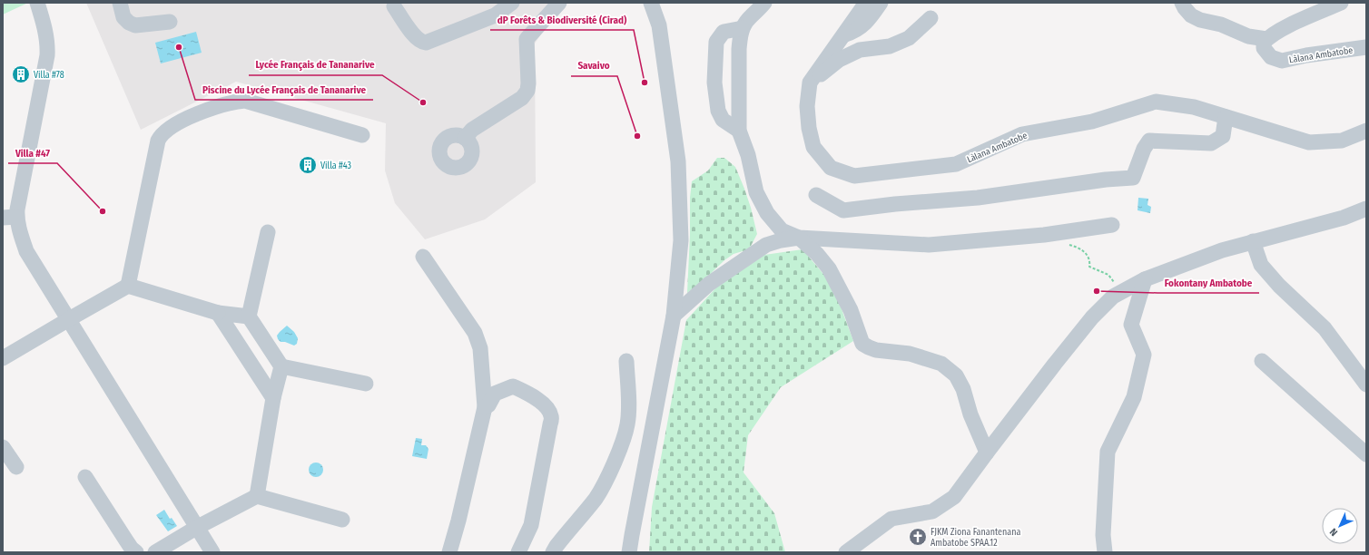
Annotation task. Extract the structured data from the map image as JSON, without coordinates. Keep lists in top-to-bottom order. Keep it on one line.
{"streets":{"street":["Làlana Ambatobe"]},"places":{"other":["Piscine du Lycée Français de Tananarive","dP Forêts & Biodiversité (Cirad)","Lycée Français de Tananarive","Savaivo","Villa #47","Fokontany Ambatobe"],"building":["Villa #78","Villa #43"],"church":["FJKM Ziona Fanantenana Ambatobe SPAA.12"]},"north":"bottom left"}
